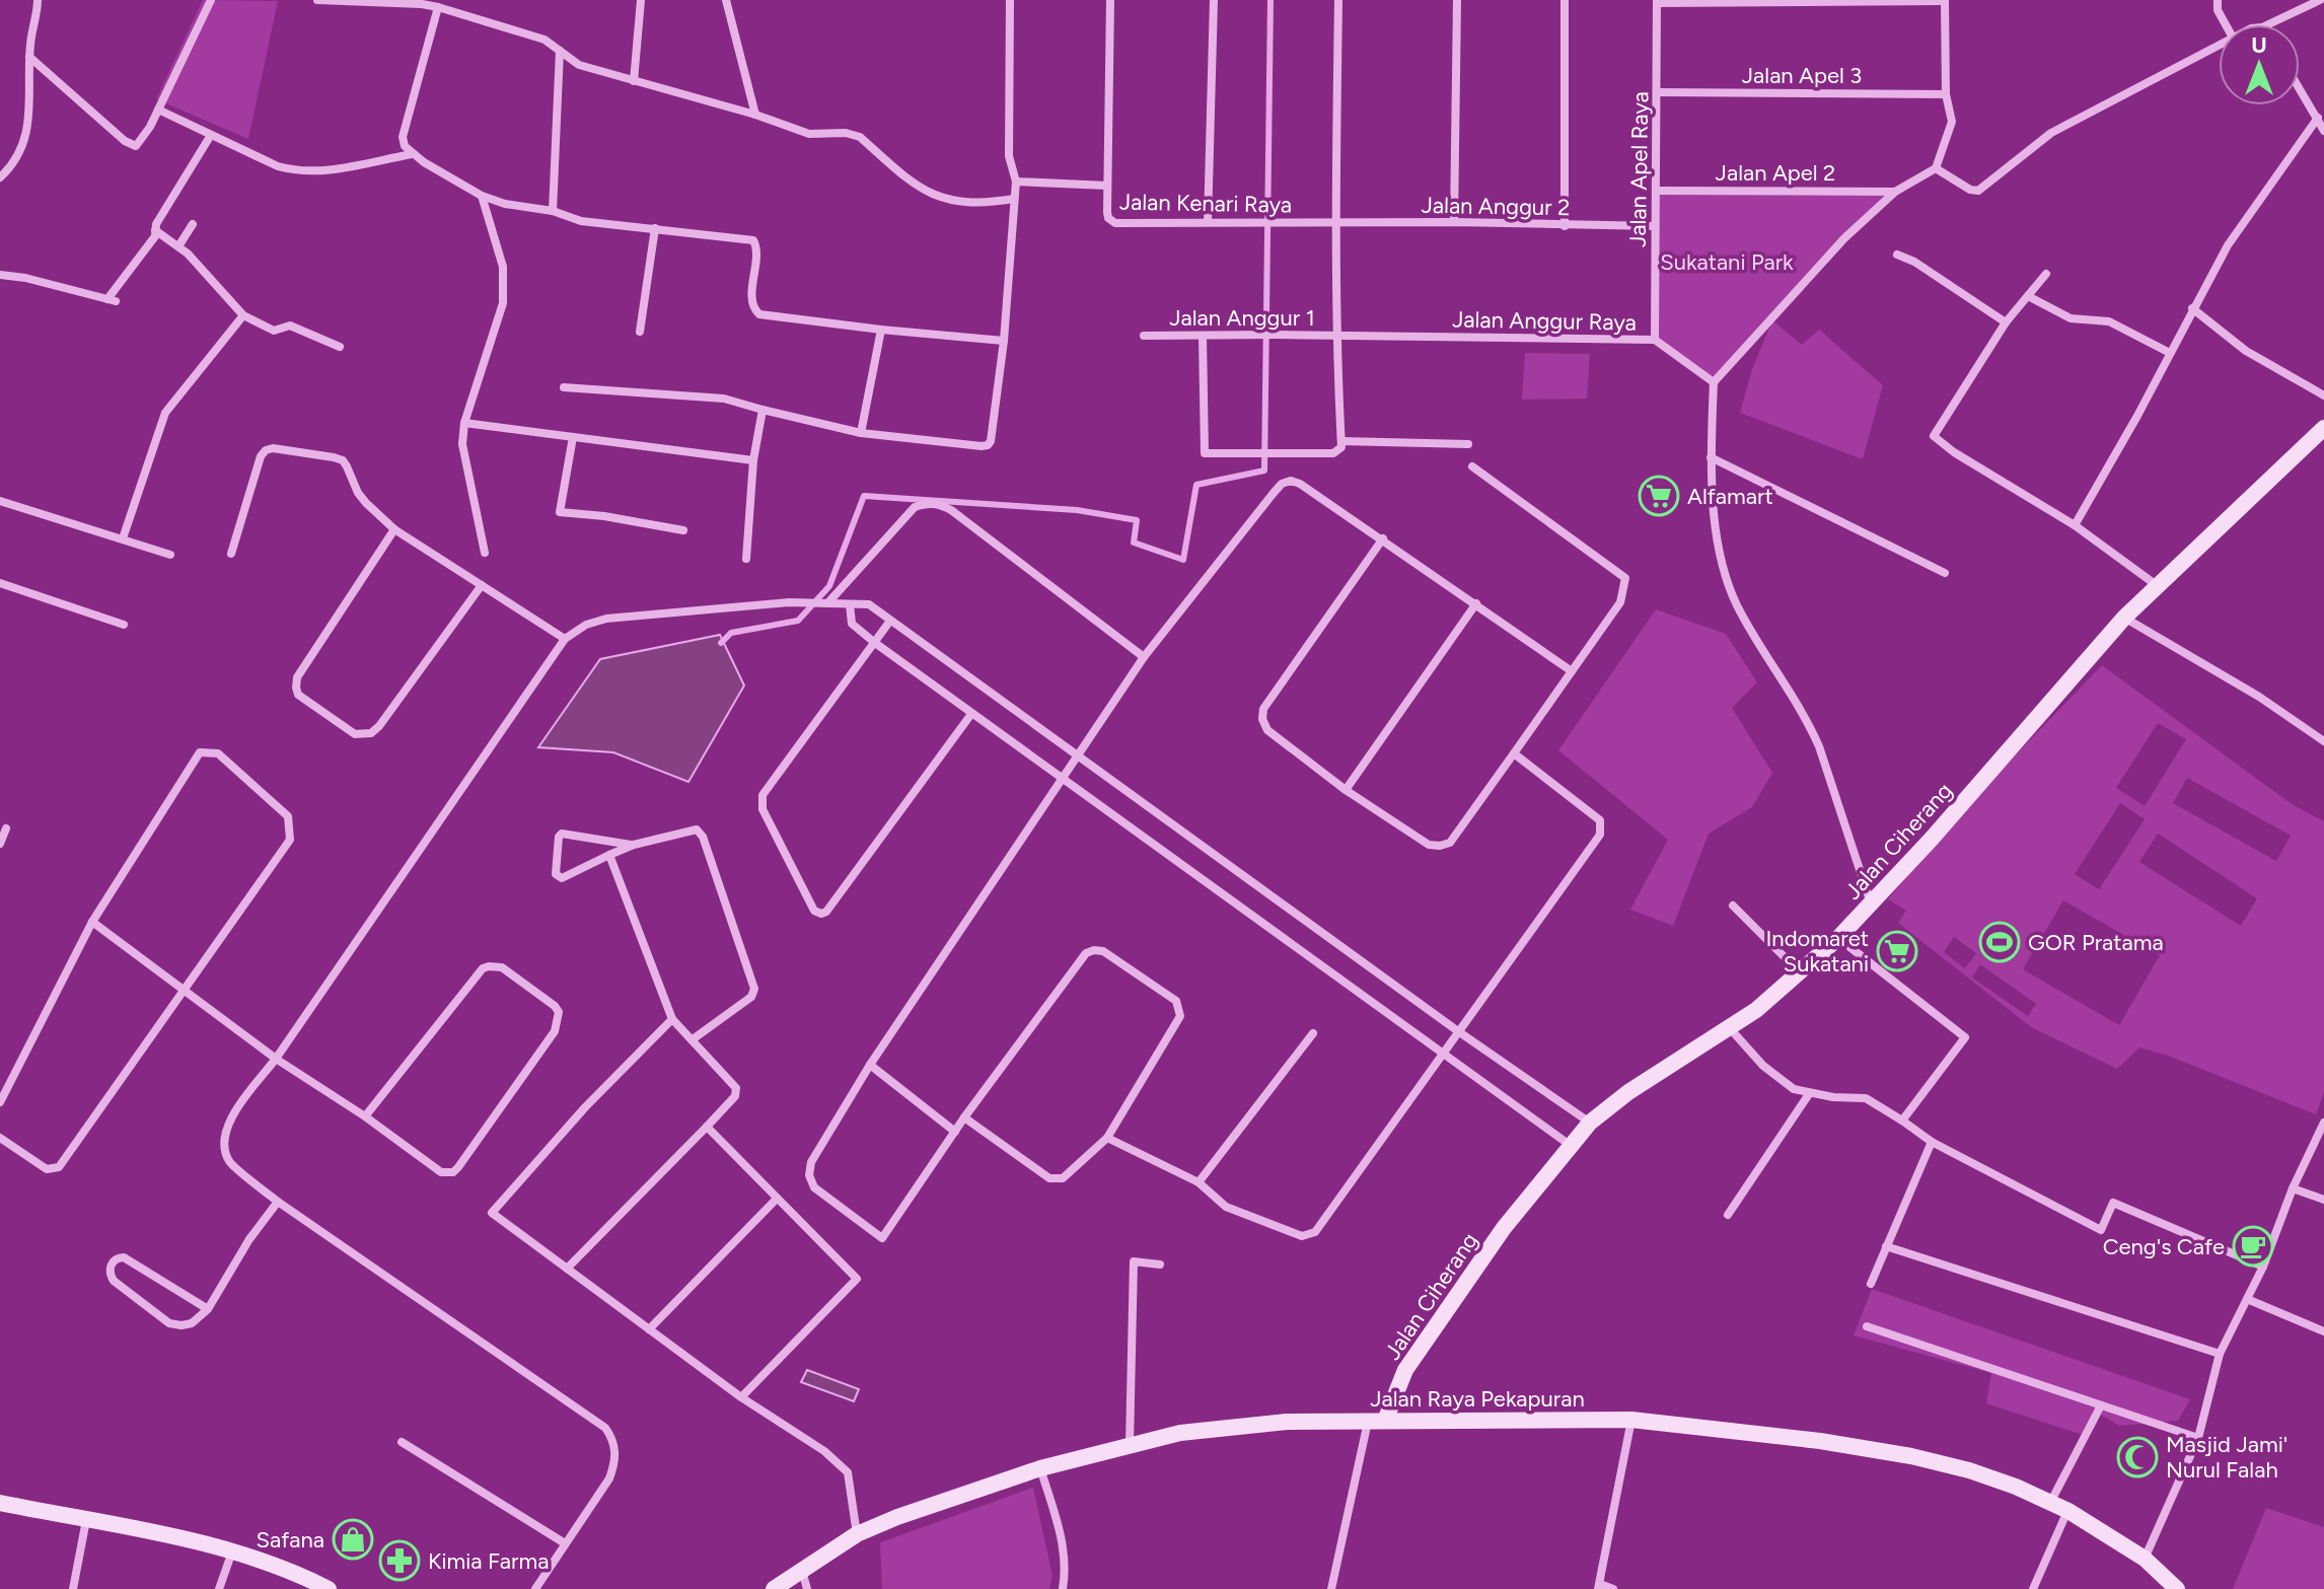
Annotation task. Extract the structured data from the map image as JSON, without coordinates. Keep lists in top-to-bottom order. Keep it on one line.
{"streets":{"main road":["Jalan Ciherang","Jalan Raya Pekapuran"],"street":["Jalan Apel 3","Jalan Apel Raya","Jalan Apel 2","Jalan Kenari Raya","Jalan Anggur 2","Jalan Anggur 1","Jalan Anggur Raya"]},"crossings":[["Jalan Apel 3","Jalan Apel Raya"],["Jalan Apel Raya","Jalan Apel 2"],["Jalan Apel Raya","Jalan Anggur 2"],["Jalan Apel Raya","Jalan Anggur Raya"],["Jalan Kenari Raya","Jalan Anggur 2"],["Jalan Anggur 1","Jalan Anggur Raya"],["Jalan Ciherang","Jalan Raya Pekapuran"]],"parks":["Sukatani Park"],"places":{"supermarket":["Alfamart","Indomaret Sukatani"],"sports":["GOR Pratama"],"cafe":["Ceng's Cafe"],"mosque":["Masjid Jami' Nurul Falah"],"shop":["Safana"],"pharmacy":["Kimia Farma"]},"north":"top"}
